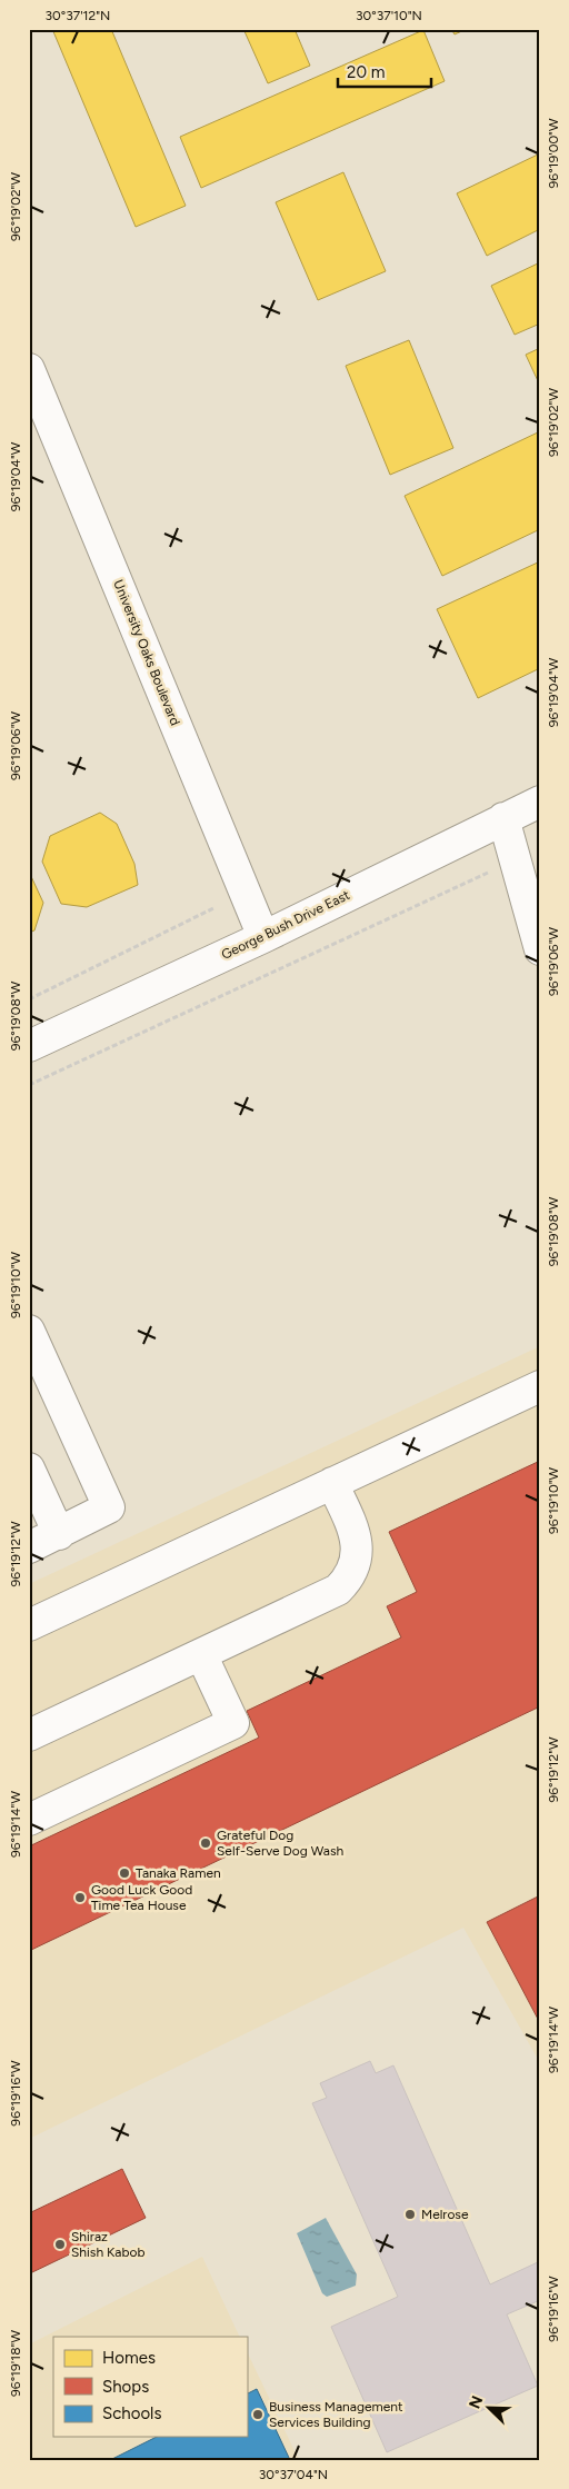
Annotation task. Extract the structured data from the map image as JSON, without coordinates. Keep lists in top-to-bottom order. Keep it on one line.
{"streets":{"street":["University Oaks Boulevard","George Bush Drive East"]},"crossings":[["University Oaks Boulevard","George Bush Drive East"]],"places":["Grateful Dog Self-Serve Dog Wash","Tanaka Ramen","Good Luck Good Time Tea House","Melrose","Shiraz Shish Kabob","Business Management Services Building"],"legend":["Homes","Shops","Schools"],"scale_bar":"20 m","north":"top left","coordinates":["30°37'12\"N","30°37'10\"N","96°19'00\"W","96°19'02\"W","96°19'04\"W","96°19'06\"W","96°19'08\"W","96°19'10\"W","96°19'12\"W","96°19'14\"W","96°19'16\"W","96°19'18\"W","30°37'04\"N"]}
